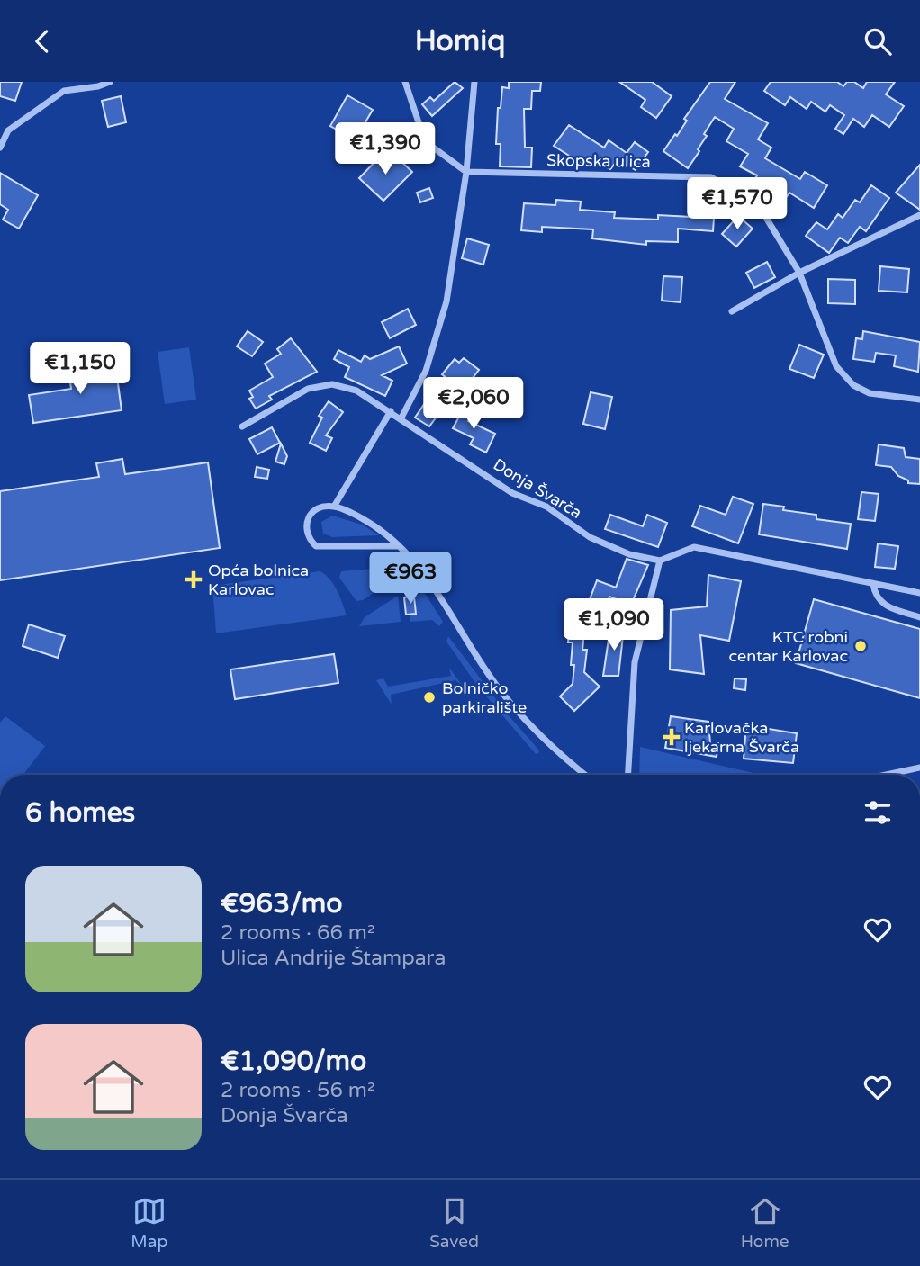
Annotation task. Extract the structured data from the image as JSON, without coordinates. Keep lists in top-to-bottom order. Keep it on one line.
{"streets":{"street":["Skopska ulica","Donja Švarča"]},"places":{"health":["Opća bolnica Karlovac","Karlovačka ljekarna Švarča"],"other":["KTC robni centar Karlovac","Bolničko parkiralište"]},"page":{"header":"Homiq","price":["€1,390","€1,570","€1,150","€2,060","€963","€1,090"],"heading":"6 homes","list":[{"name":"€963/mo","note":"2 rooms · 66 m² · Ulica Andrije Štampara"},{"name":"€1,090/mo","note":"2 rooms · 56 m² · Donja Švarča"}],"tabs":["Map","Saved","Home"]}}
